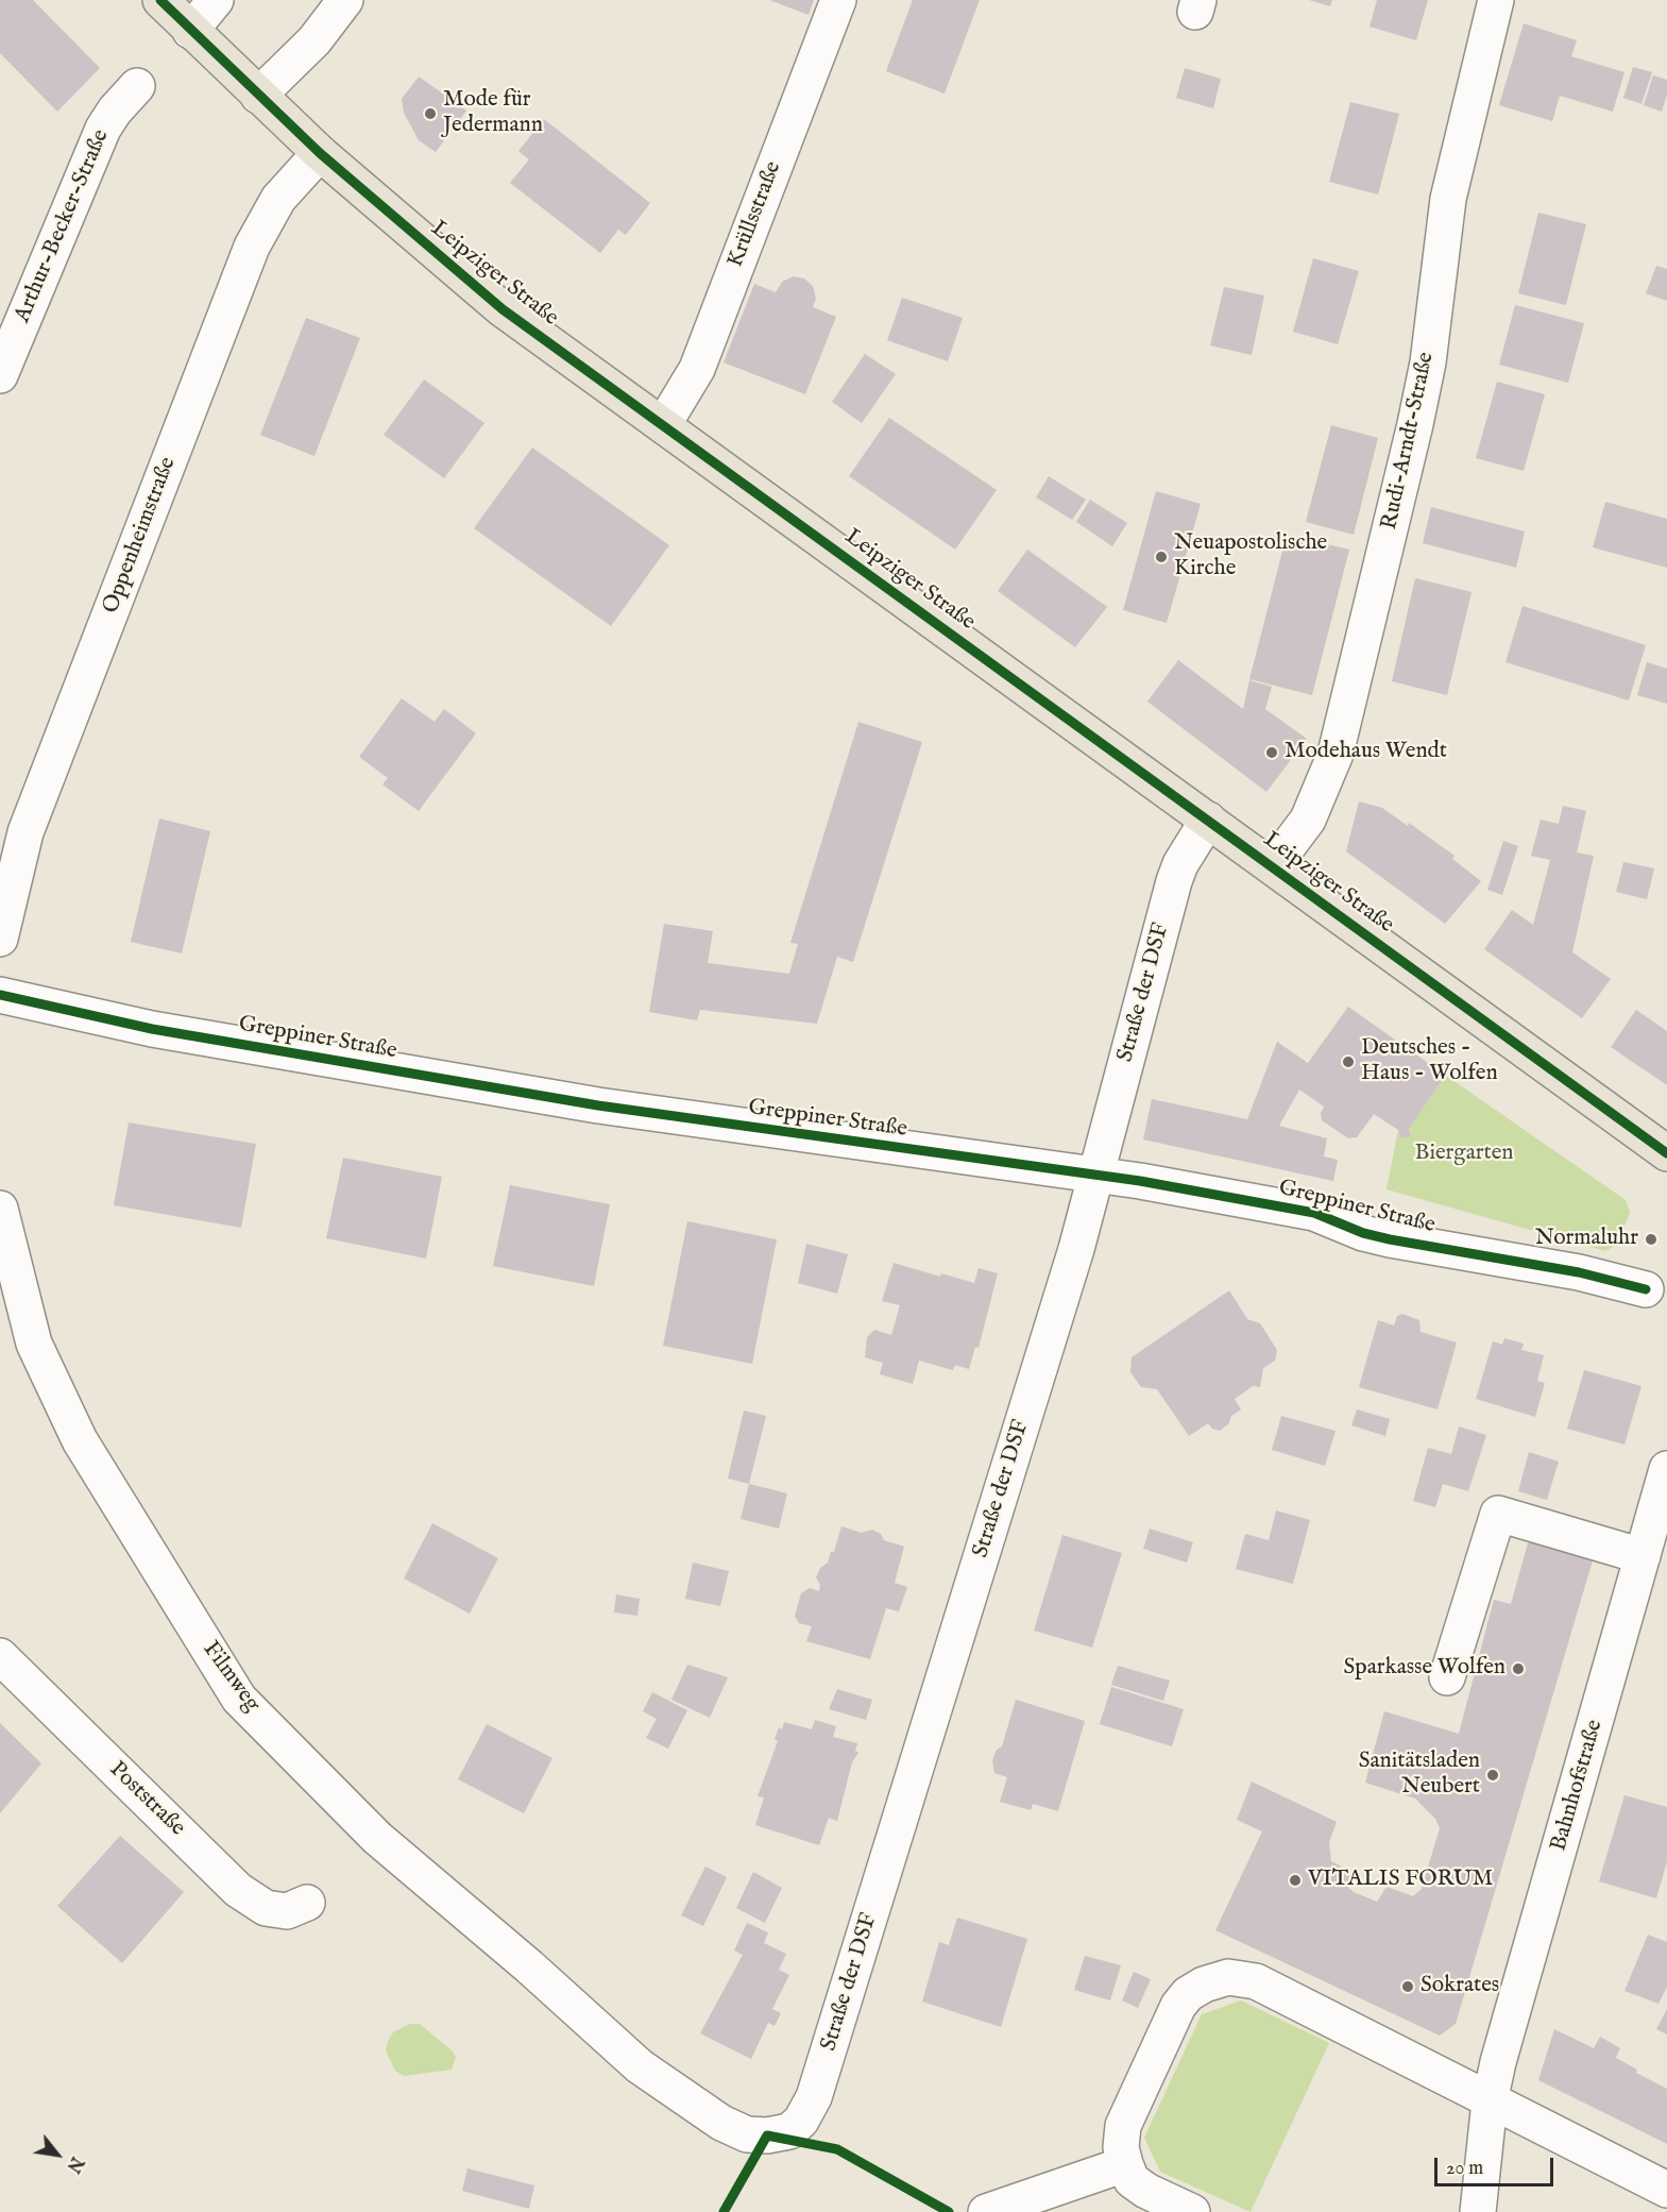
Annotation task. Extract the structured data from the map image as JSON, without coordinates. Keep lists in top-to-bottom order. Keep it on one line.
{"streets":{"main road":["Leipziger Straße"],"street":["Krüllsstraße","Arthur-Becker-Straße","Rudi-Arndt-Straße","Oppenheimstraße","Straße der DSF","Greppiner Straße","Filmweg","Bahnhofstraße","Poststraße"]},"crossings":[["Krüllsstraße","Leipziger Straße"],["Leipziger Straße","Rudi-Arndt-Straße"],["Leipziger Straße","Oppenheimstraße"],["Leipziger Straße","Straße der DSF"],["Straße der DSF","Greppiner Straße"],["Straße der DSF","Filmweg"]],"parks":["Biergarten"],"places":["Mode für Jedermann","Neuapostolische Kirche","Modehaus Wendt","Deutsches - Haus - Wolfen","Normaluhr","Sparkasse Wolfen","Sanitätsladen Neubert","VITALIS FORUM","Sokrates"],"scale_bar":"20 m","north":"bottom right"}
